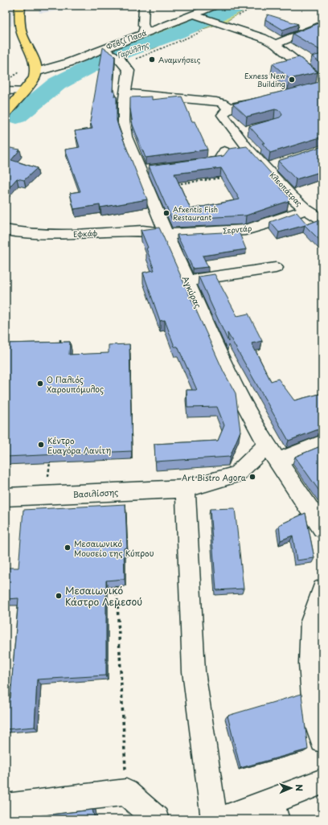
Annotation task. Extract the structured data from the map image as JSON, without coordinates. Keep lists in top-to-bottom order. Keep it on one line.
{"streets":{"street":["Φεβζί Πασά","Κλεοπάτρας","Σερντάρ","Εφκάφ","Αγκύρας","Βασιλίσσης"]},"crossings":[["Κλεοπάτρας","Σερντάρ"],["Σερντάρ","Εφκάφ"],["Σερντάρ","Αγκύρας"],["Εφκάφ","Αγκύρας"],["Αγκύρας","Βασιλίσσης"]],"water":["Γαρύλλης"],"places":["Αναμνήσεις","Exness New Building","Afxentis Fish Restaurant","Ο Παλιός Χαρουπόμυλος","Κέντρο Ευαγόρα Λανίτη","Art Bistro Agora","Μεσαιωνικό Μουσείο της Κύπρου","Μεσαιωνικό Κάστρο Λεμεσού"],"north":"right"}
